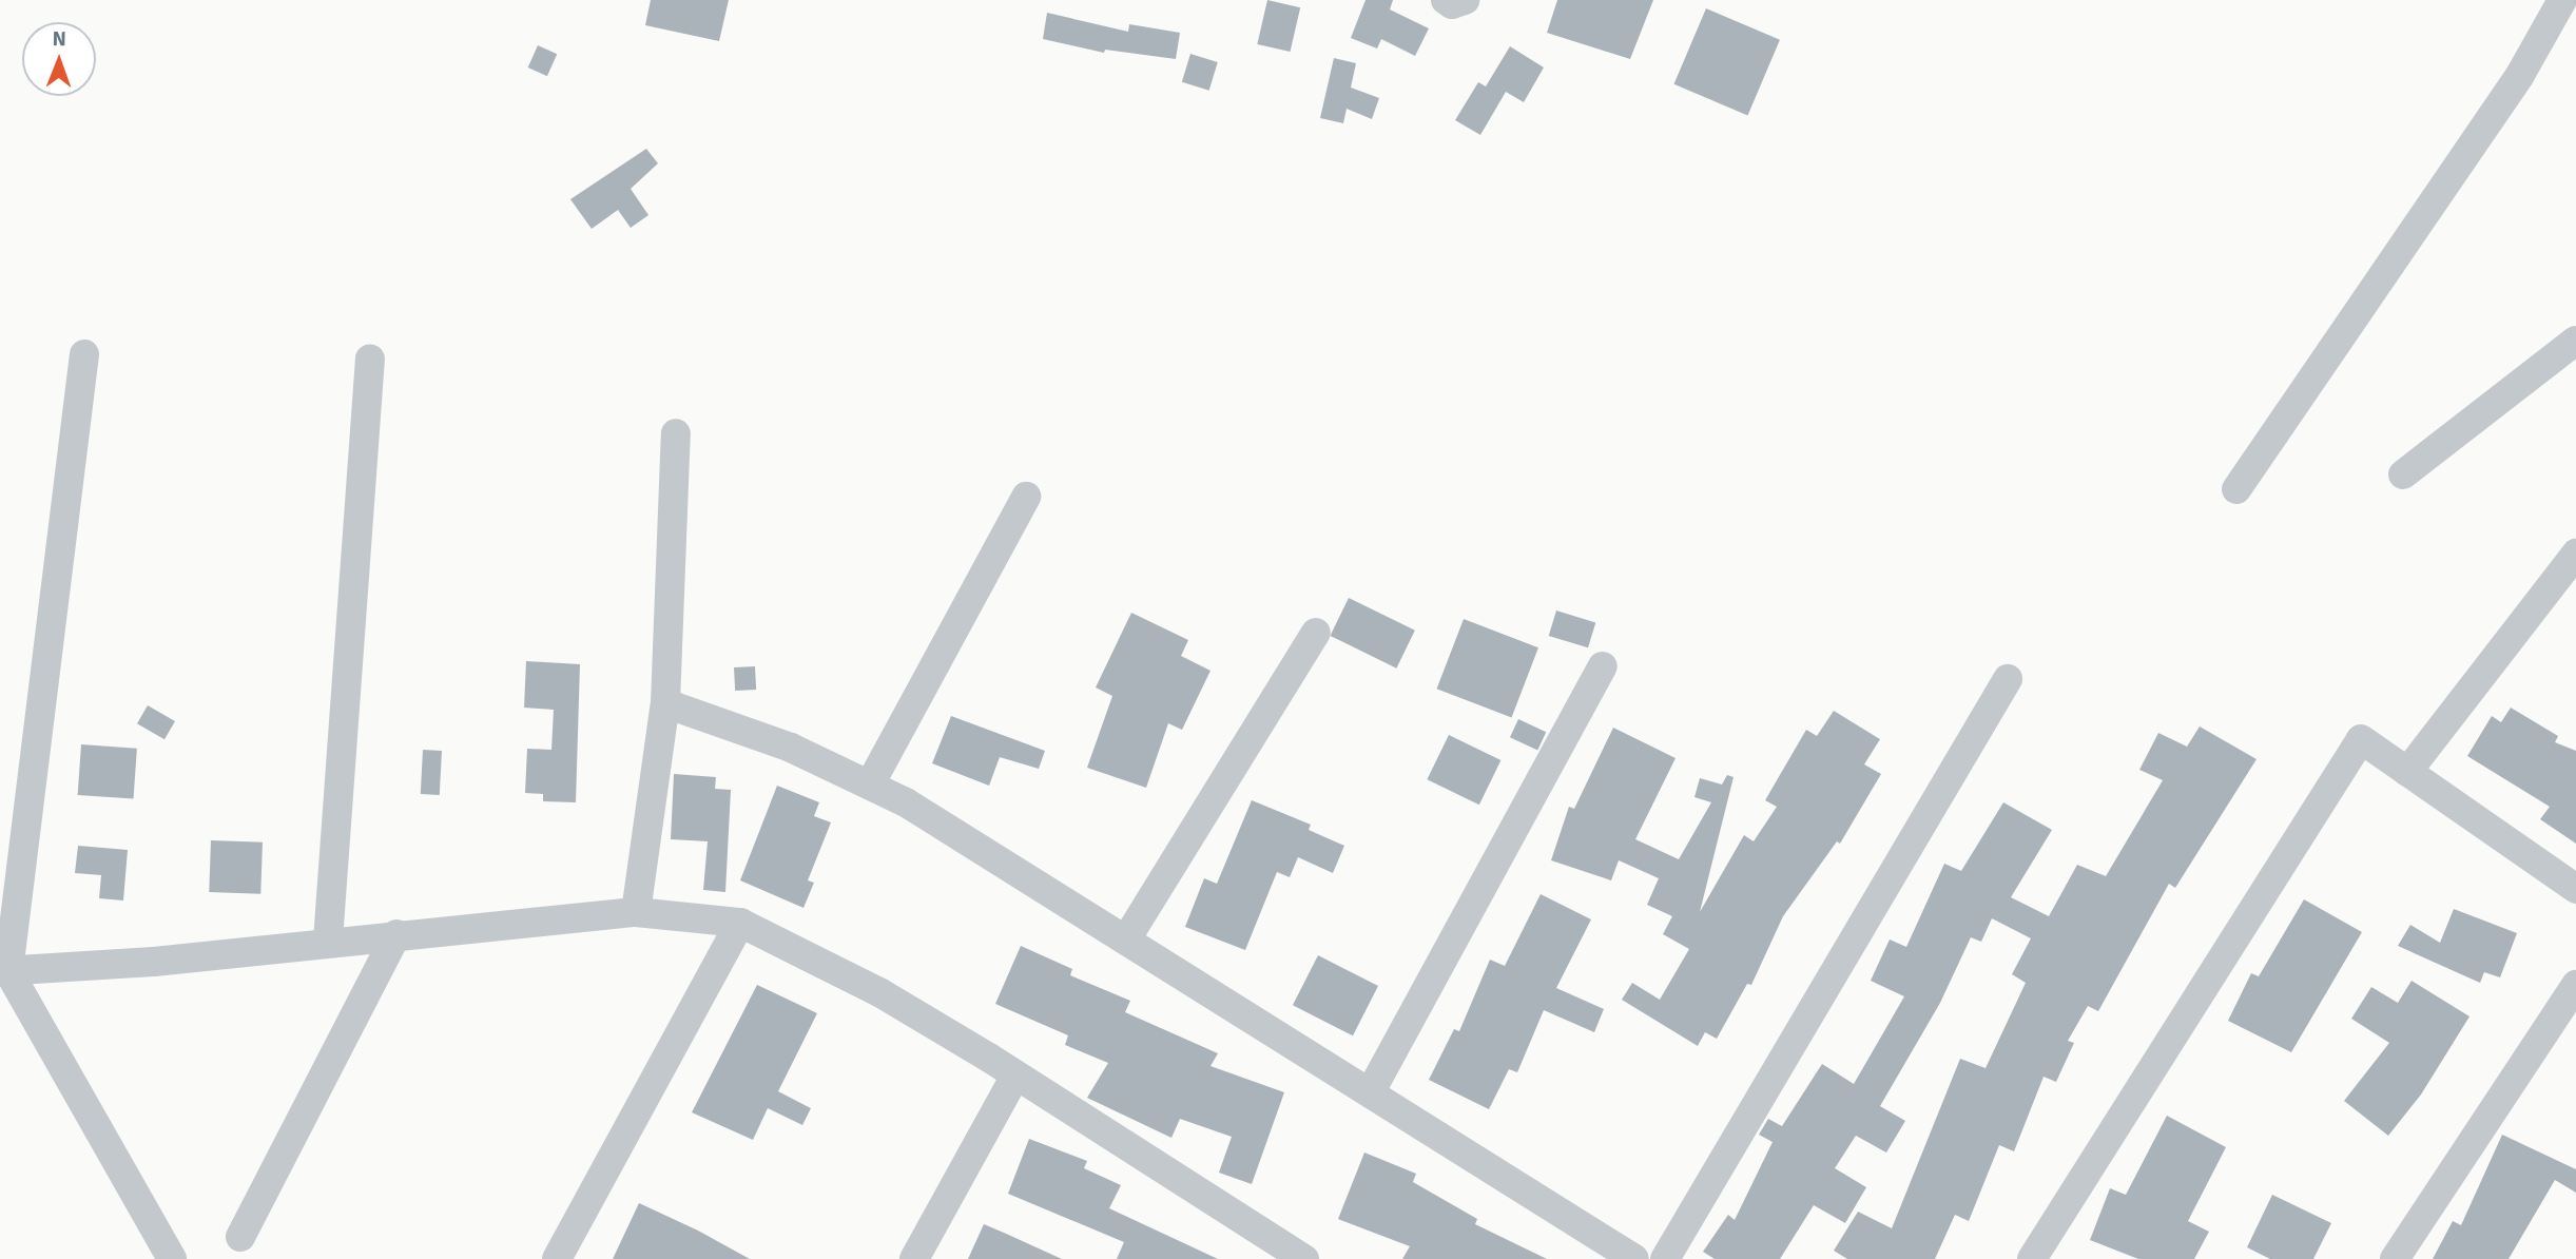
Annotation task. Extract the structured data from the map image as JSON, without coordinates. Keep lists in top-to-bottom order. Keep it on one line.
{"north":"top"}
